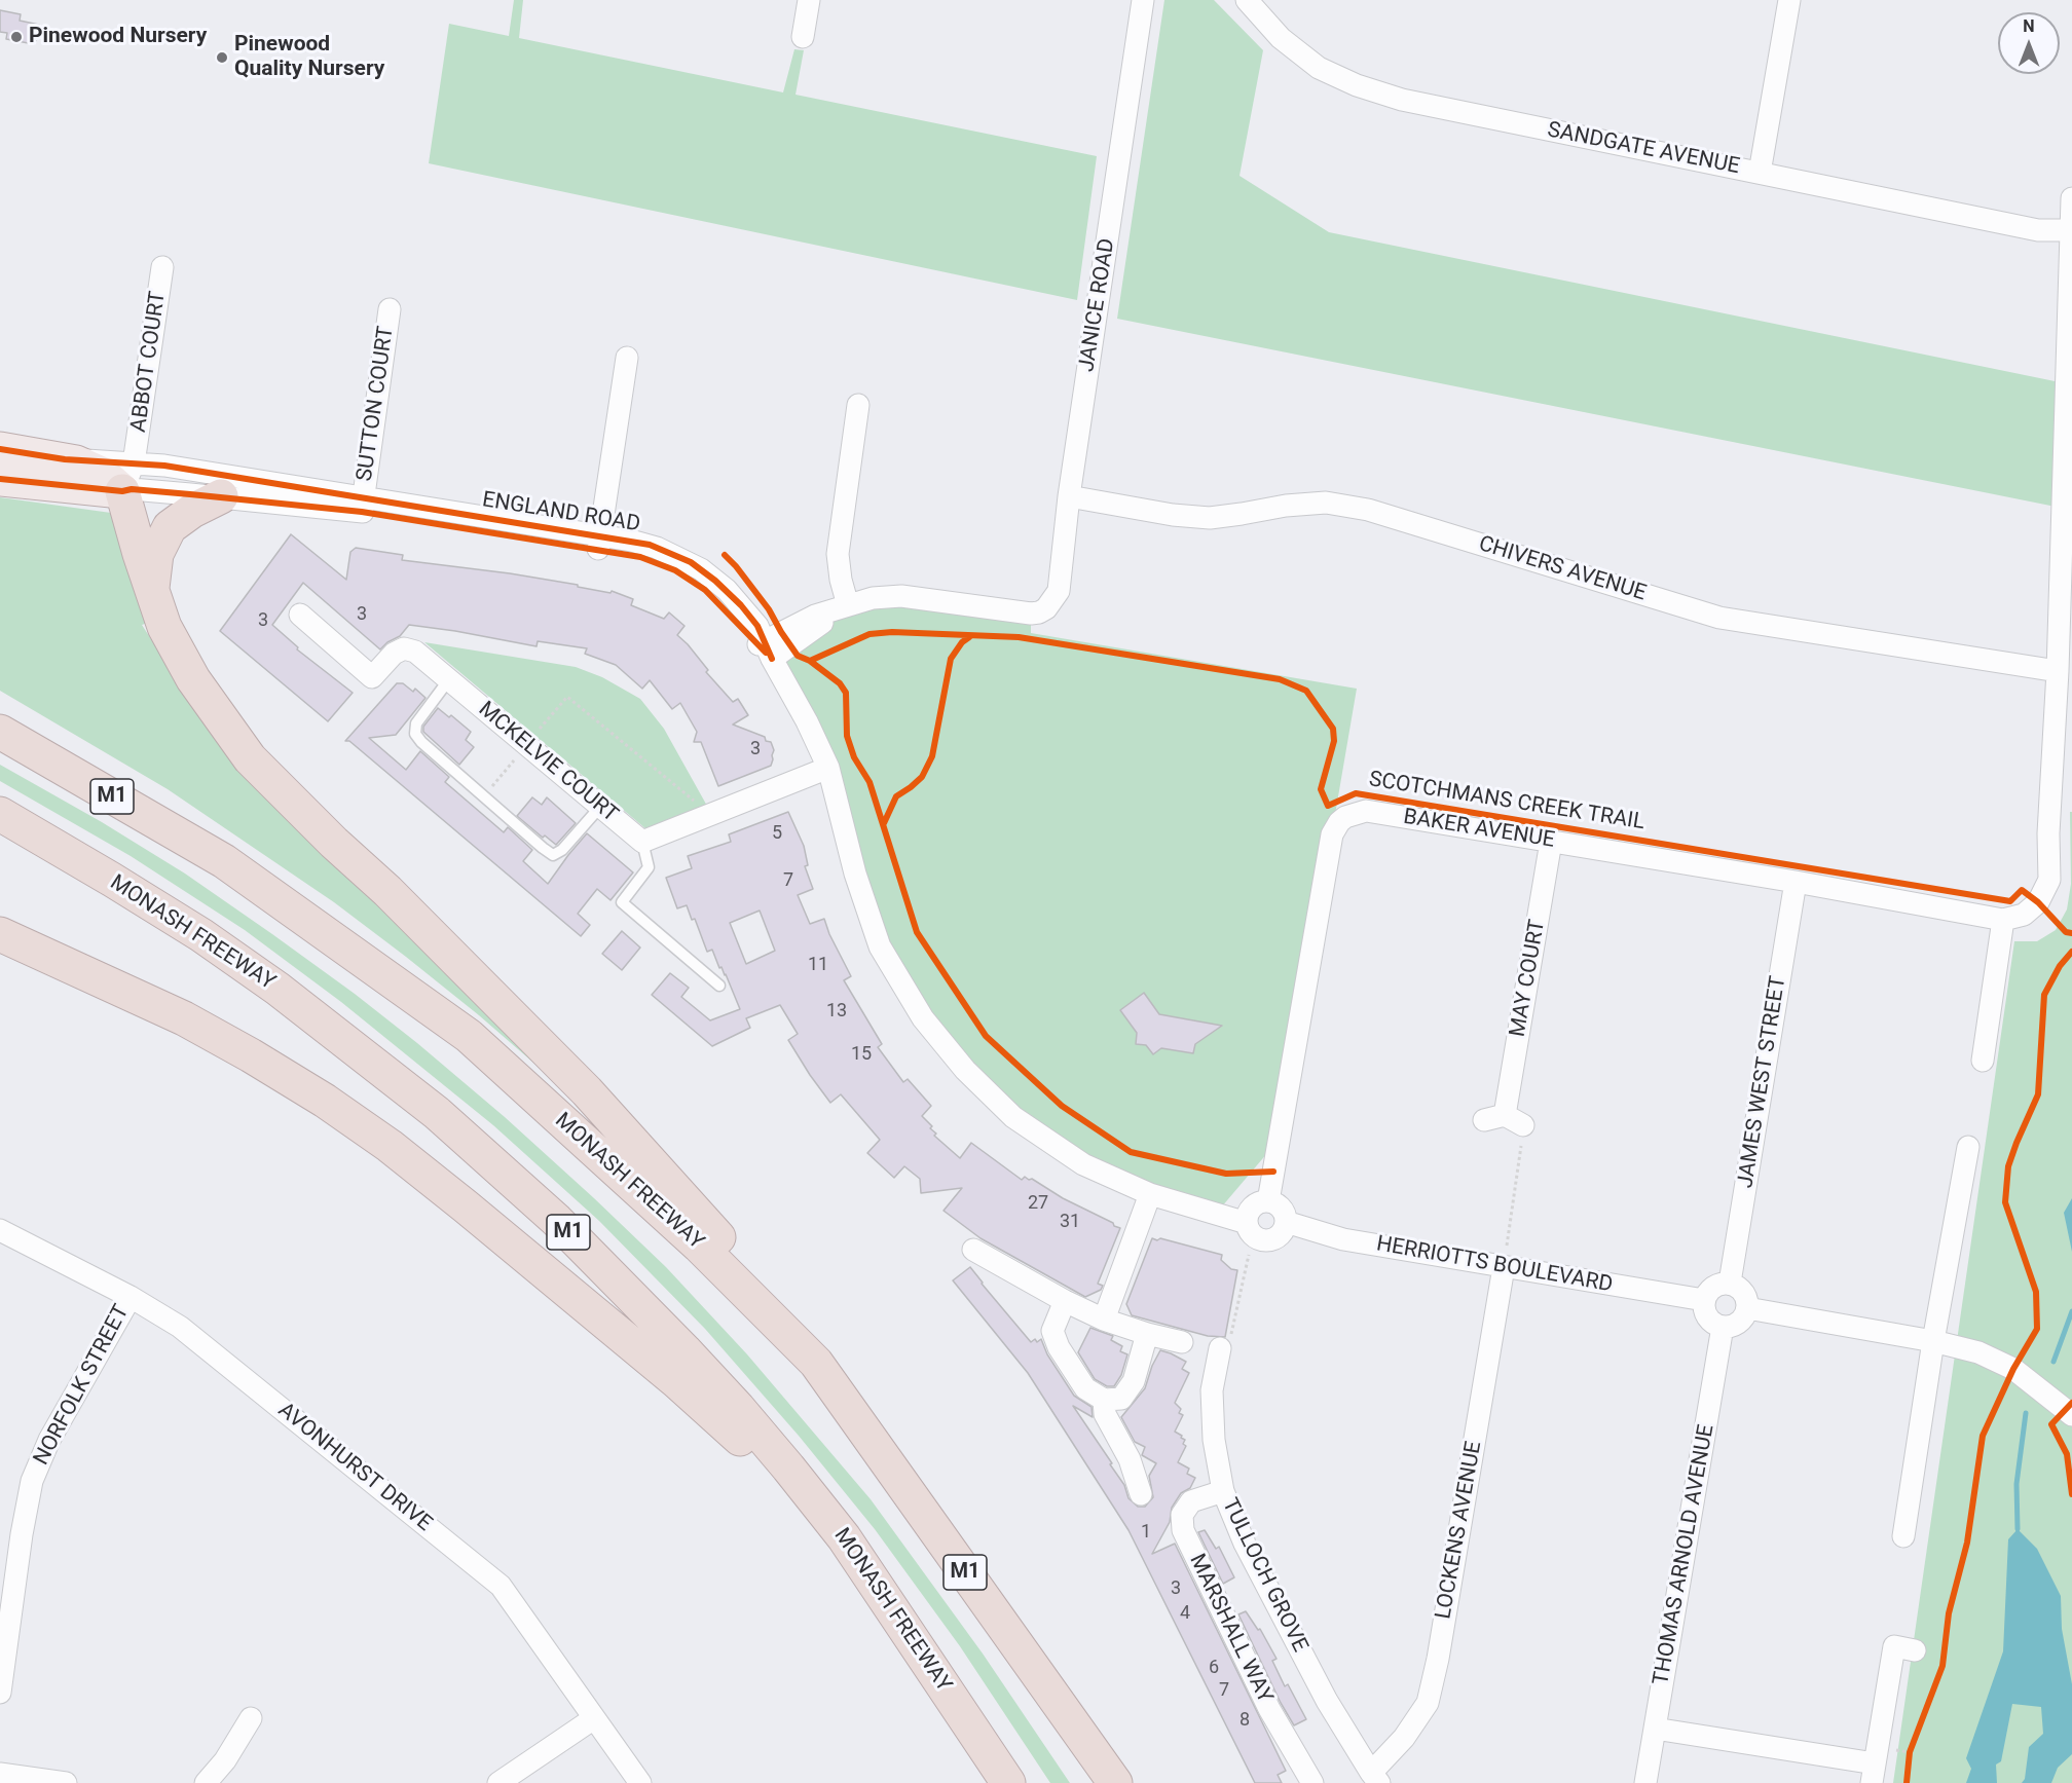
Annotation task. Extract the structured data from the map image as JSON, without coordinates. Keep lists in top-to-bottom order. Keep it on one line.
{"streets":{"highway":["M1","MONASH FREEWAY"],"main road":["ENGLAND ROAD"],"street":["SANDGATE AVENUE","JANICE ROAD","ABBOT COURT","SUTTON COURT","CHIVERS AVENUE","MCKELVIE COURT","BAKER AVENUE","MAY COURT","JAMES WEST STREET","HERRIOTTS BOULEVARD","NORFOLK STREET","AVONHURST DRIVE","LOCKENS AVENUE","THOMAS ARNOLD AVENUE","TULLOCH GROVE","MARSHALL WAY"],"cycle path":["SCOTCHMANS CREEK TRAIL"]},"crossings":[["JANICE ROAD","CHIVERS AVENUE"],["ABBOT COURT","ENGLAND ROAD"],["SUTTON COURT","ENGLAND ROAD"],["BAKER AVENUE","MAY COURT"],["BAKER AVENUE","JAMES WEST STREET"],["BAKER AVENUE","HERRIOTTS BOULEVARD"],["JAMES WEST STREET","HERRIOTTS BOULEVARD"],["JAMES WEST STREET","THOMAS ARNOLD AVENUE"],["HERRIOTTS BOULEVARD","LOCKENS AVENUE"],["HERRIOTTS BOULEVARD","THOMAS ARNOLD AVENUE"],["NORFOLK STREET","AVONHURST DRIVE"],["LOCKENS AVENUE","TULLOCH GROVE"],["TULLOCH GROVE","MARSHALL WAY"]],"places":["Pinewood Nursery","Pinewood Quality Nursery"],"house_numbers":["3","3","3","5","7","11","13","15","27","31","1","3","4","6","7","8"],"north":"top"}
